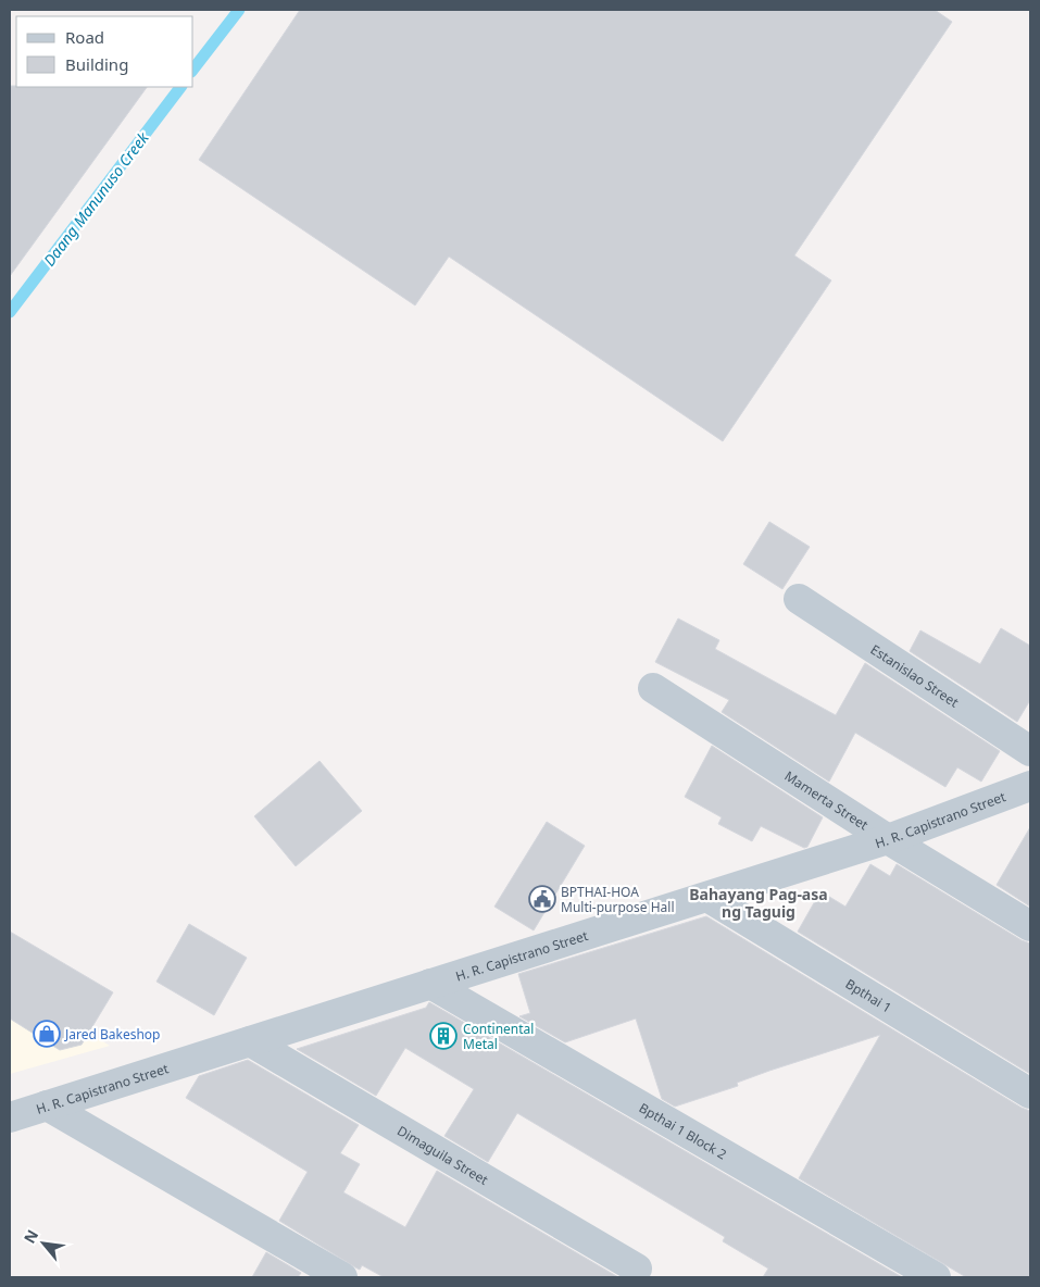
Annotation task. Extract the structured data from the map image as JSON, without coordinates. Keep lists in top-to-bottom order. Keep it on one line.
{"streets":{"street":["Estanislao Street","Mamerta Street","H. R. Capistrano Street","Bpthai 1","Bpthai 1 Block 2","Dimaguila Street"]},"crossings":[["Mamerta Street","H. R. Capistrano Street"],["H. R. Capistrano Street","Bpthai 1"],["H. R. Capistrano Street","Bpthai 1 Block 2"],["H. R. Capistrano Street","Dimaguila Street"]],"districts":["Bahayang Pag-asa ng Taguig"],"water":["Daang Manunuso Creek"],"places":{"public building":["BPTHAI-HOA Multi-purpose Hall"],"shop":["Jared Bakeshop"],"building":["Continental Metal"]},"legend":["Road","Building"],"north":"top left"}
